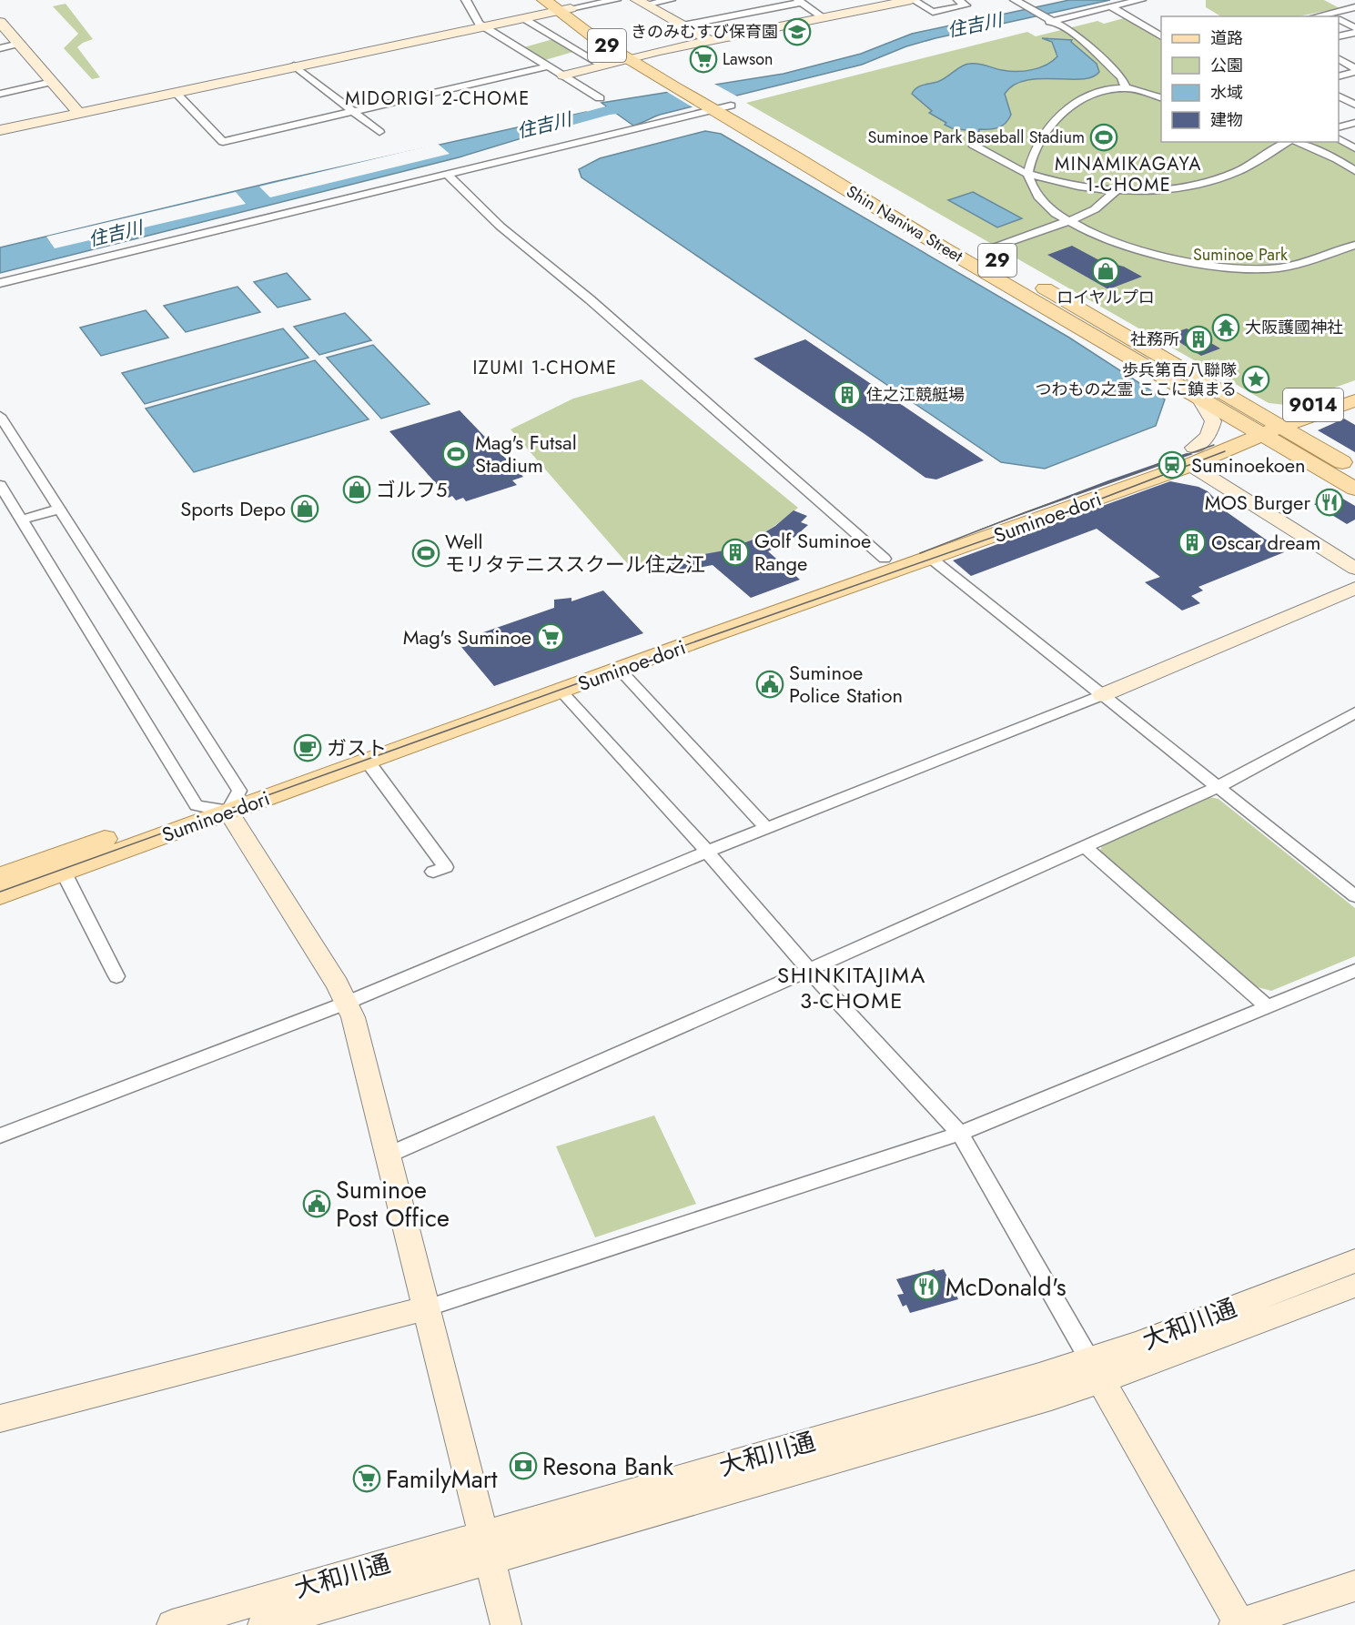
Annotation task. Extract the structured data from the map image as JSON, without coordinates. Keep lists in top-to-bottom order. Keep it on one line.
{"streets":{"main road":["29","Shin Naniwa Street","9014","Suminoe-dori"],"street":["大和川通"]},"crossings":[["Shin Naniwa Street","9014"],["Shin Naniwa Street","Suminoe-dori"],["9014","Suminoe-dori"]],"districts":["MIDORIGI 2-CHOME","MINAMIKAGAYA 1-CHOME","IZUMI 1-CHOME","SHINKITAJIMA 3-CHOME"],"water":["住吉川"],"parks":["Suminoe Park"],"places":{"school or university":["きのみむすび保育園"],"supermarket":["Lawson","Mag's Suminoe","FamilyMart"],"sports":["Suminoe Park Baseball Stadium","Mag's Futsal Stadium","Well モリタテニススクール住之江"],"shop":["ロイヤルプロ","ゴルフ5","Sports Depo"],"temple":["大阪護國神社"],"building":["社務所","住之江競艇場","Oscar dream","Golf Suminoe Range"],"place":["歩兵第百八聯隊 つわもの之霊 ここに鎮まる"],"station":["Suminoekoen"],"restaurant":["MOS Burger","McDonald's"],"public building":["Suminoe Police Station","Suminoe Post Office"],"cafe":["ガスト"],"bank":["Resona Bank"]},"legend":["道路","公園","水域","建物"]}
